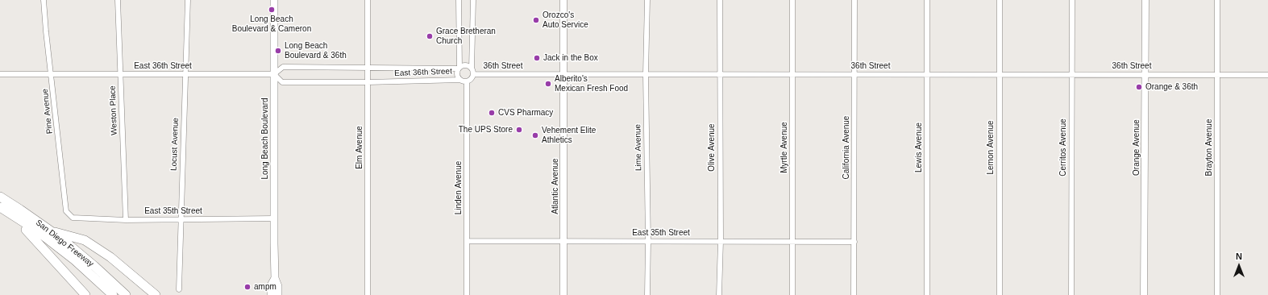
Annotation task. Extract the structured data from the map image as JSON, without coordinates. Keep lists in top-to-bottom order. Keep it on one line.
{"streets":{"highway":["San Diego Freeway"],"main road":["Long Beach Boulevard","Orange Avenue","Atlantic Avenue"],"street":["East 36th Street","36th Street","Weston Place","Pine Avenue","Locust Avenue","Elm Avenue","Lime Avenue","Olive Avenue","Myrtle Avenue","California Avenue","Lewis Avenue","Lemon Avenue","Cerritos Avenue","Brayton Avenue","Linden Avenue","East 35th Street"]},"crossings":[["East 36th Street","36th Street"],["East 36th Street","Weston Place"],["East 36th Street","Pine Avenue"],["East 36th Street","Long Beach Boulevard"],["East 36th Street","Locust Avenue"],["East 36th Street","Elm Avenue"],["East 36th Street","Linden Avenue"],["36th Street","Lime Avenue"],["36th Street","Olive Avenue"],["36th Street","Myrtle Avenue"],["36th Street","California Avenue"],["36th Street","Lewis Avenue"],["36th Street","Lemon Avenue"],["36th Street","Cerritos Avenue"],["36th Street","Orange Avenue"],["36th Street","Brayton Avenue"],["36th Street","Atlantic Avenue"],["36th Street","Linden Avenue"],["Weston Place","East 35th Street"],["Pine Avenue","East 35th Street"],["Long Beach Boulevard","East 35th Street"],["Locust Avenue","East 35th Street"],["Lime Avenue","East 35th Street"],["Olive Avenue","East 35th Street"],["Myrtle Avenue","East 35th Street"],["California Avenue","East 35th Street"],["Atlantic Avenue","East 35th Street"],["Linden Avenue","East 35th Street"]],"places":["Long Beach Boulevard & Cameron","Orozco's Auto Service","Grace Bretheran Church","Long Beach Boulevard & 36th","Jack in the Box","Alberito's Mexican Fresh Food","Orange & 36th","CVS Pharmacy","The UPS Store","Vehement Elite Athletics","ampm"],"north":"top"}
